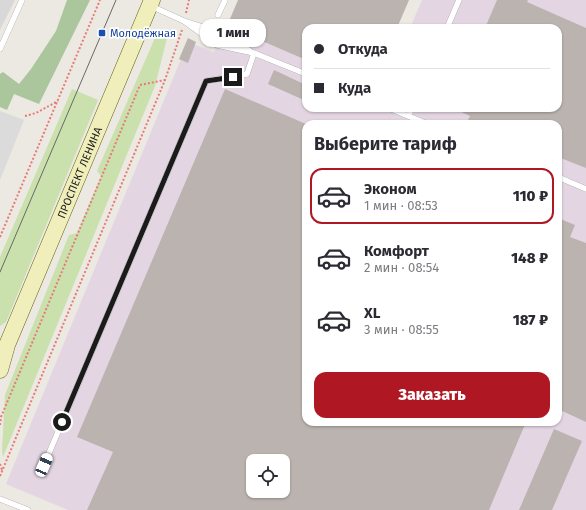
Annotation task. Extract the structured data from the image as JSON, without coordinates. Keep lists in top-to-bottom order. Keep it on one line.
{"streets":{"main road":["ПРОСПЕКТ ЛЕНИНА"]},"places":{"transit":["Молодёжная"]},"page":{"bubble":"1 мин","banner":["Откуда","Куда"],"heading":"Выберите тариф","list":[{"name":"Эконом","note":"1 мин · 08:53","value":"110 ₽"},{"name":"Комфорт","note":"2 мин · 08:54","value":"148 ₽"},{"name":"XL","note":"3 мин · 08:55","value":"187 ₽"}],"buttons":"Заказать"}}
